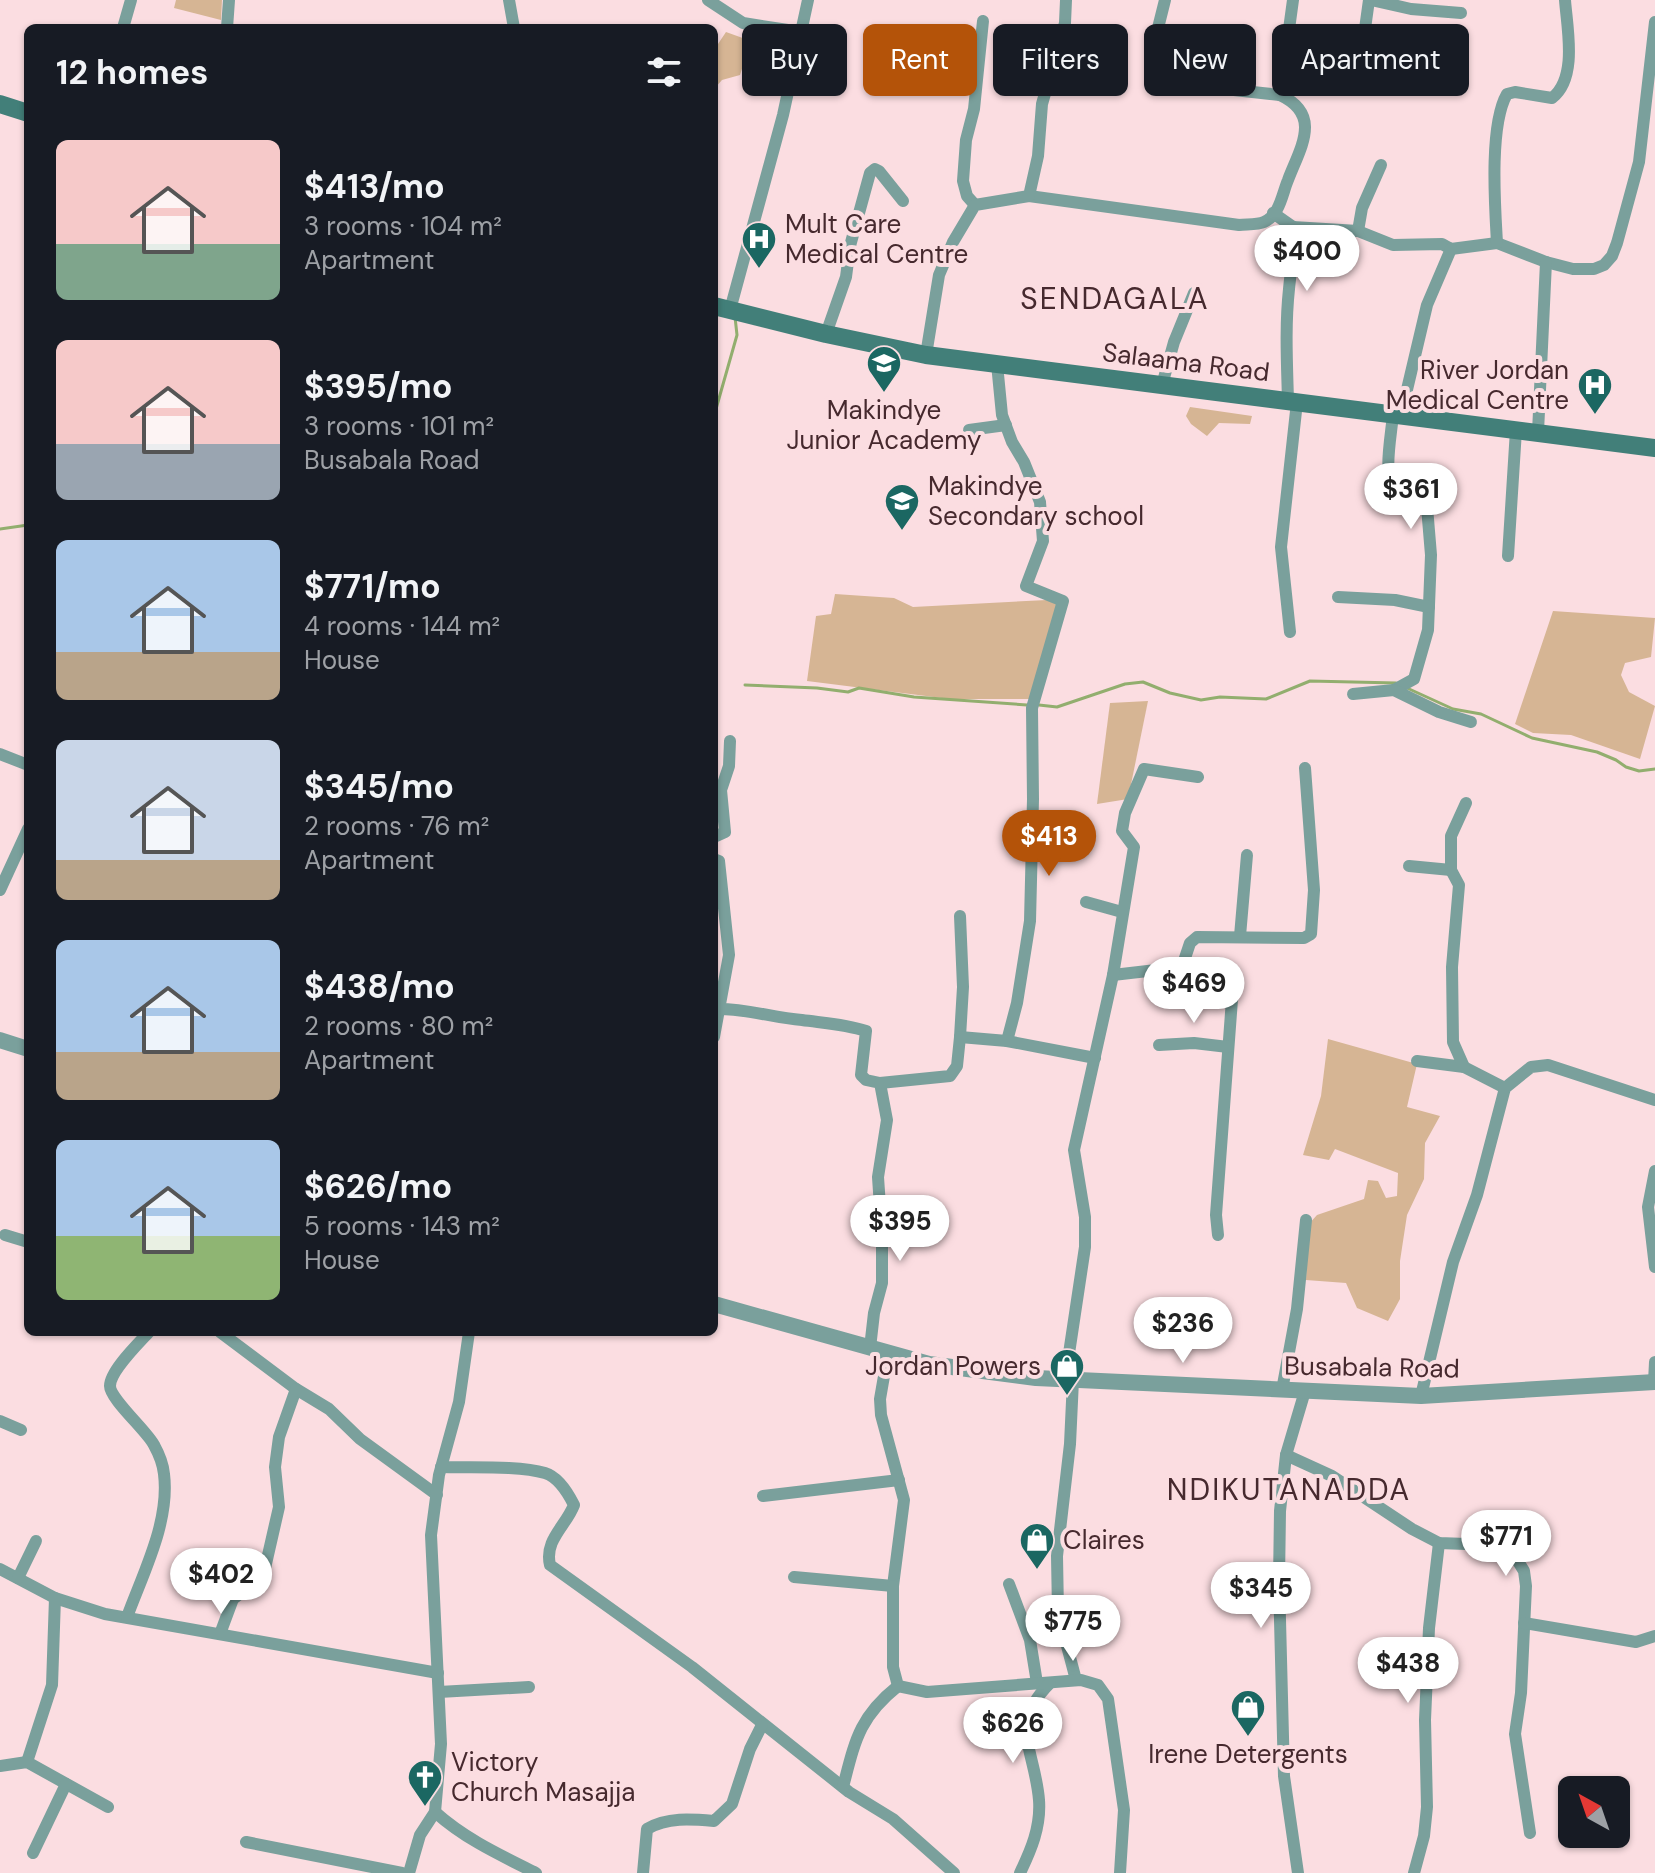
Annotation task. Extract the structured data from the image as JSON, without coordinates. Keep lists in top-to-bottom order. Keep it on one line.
{"streets":{"main road":["Salaama Road"],"street":["Busabala Road"]},"districts":["SENDAGALA","NDIKUTANADDA"],"places":{"hospital":["Mult Care Medical Centre","River Jordan Medical Centre"],"school or university":["Makindye Junior Academy","Makindye Secondary school"],"shop":["Jordan Powers","Claires","Irene Detergents"],"church":["Victory Church Masajja"]},"north":"top left","page":{"chip":["Buy","Rent","Filters","New","Apartment"],"heading":"12 homes","list":[{"name":"$413/mo","note":"3 rooms · 104 m² · Apartment"},{"name":"$395/mo","note":"3 rooms · 101 m² · Busabala Road"},{"name":"$771/mo","note":"4 rooms · 144 m² · House"},{"name":"$345/mo","note":"2 rooms · 76 m² · Apartment"},{"name":"$438/mo","note":"2 rooms · 80 m² · Apartment"},{"name":"$626/mo","note":"5 rooms · 143 m² · House"}],"price":["$400","$361","$413","$469","$395","$236","$771","$402","$345","$775","$438","$626"]}}
